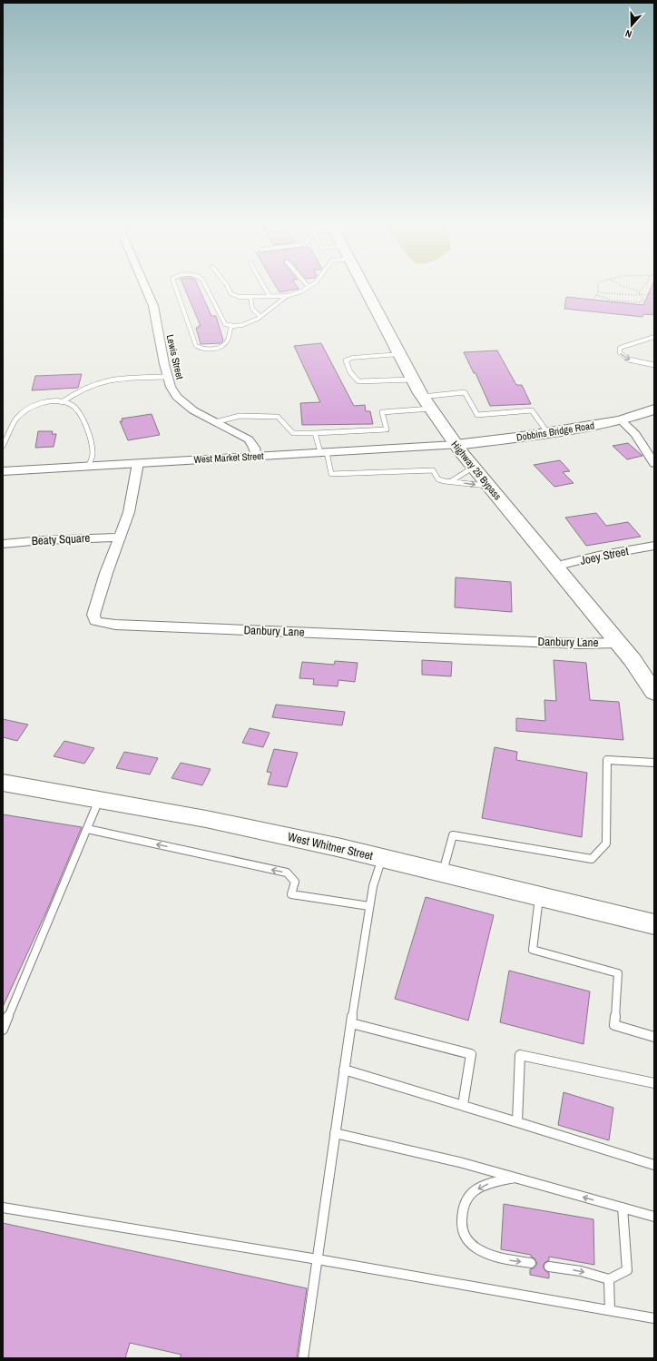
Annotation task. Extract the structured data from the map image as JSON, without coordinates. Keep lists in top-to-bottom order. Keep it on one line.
{"streets":{"highway":["Highway 28 Bypass"],"main road":["Dobbins Bridge Road","West Whitner Street"],"street":["Lewis Street","West Market Street","Beaty Square","Joey Street","Danbury Lane"]},"crossings":[["Lewis Street","West Market Street"],["Dobbins Bridge Road","West Market Street"],["Dobbins Bridge Road","Highway 28 Bypass"],["West Market Street","Highway 28 Bypass"],["West Market Street","Danbury Lane"],["Highway 28 Bypass","Joey Street"],["Highway 28 Bypass","Danbury Lane"],["Beaty Square","Danbury Lane"]],"north":"bottom"}
